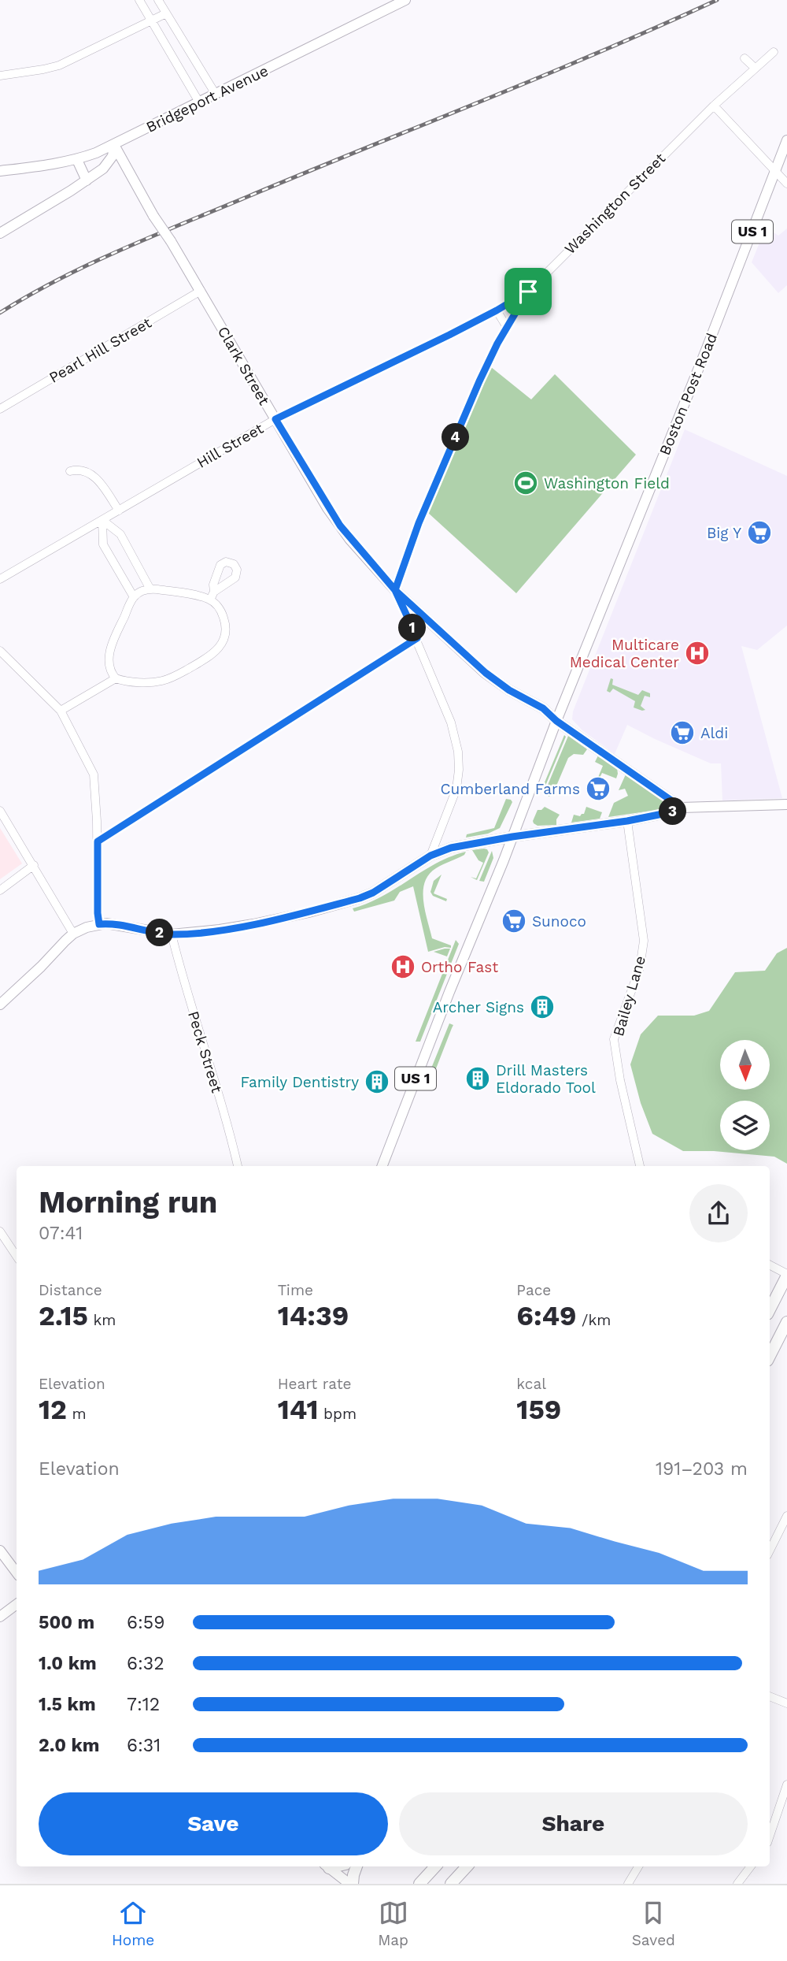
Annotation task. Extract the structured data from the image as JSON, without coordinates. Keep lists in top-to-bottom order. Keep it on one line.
{"streets":{"main road":["Bridgeport Avenue","US 1","Clark Street","Boston Post Road"],"street":["Washington Street","Pearl Hill Street","Hill Street","Bailey Lane","Peck Street"]},"crossings":[["Bridgeport Avenue","Clark Street"],["Washington Street","Clark Street"],["Washington Street","Hill Street"],["Pearl Hill Street","Clark Street"],["Clark Street","Hill Street"]],"places":{"sports":["Washington Field"],"supermarket":["Big Y","Aldi","Cumberland Farms","Sunoco"],"hospital":["Multicare Medical Center","Ortho Fast"],"building":["Archer Signs","Drill Masters Eldorado Tool","Family Dentistry"]},"north":"bottom","page":{"pins":["4","1","3","2"],"heading":["Morning run","07:41"],"stats":[["Distance","2.15 km"],["Time","14:39"],["Pace","6:49 /km"],["Elevation","12 m"],["Heart rate","141 bpm"],["kcal","159"]],"chart":["Elevation","191–203 m"],"list":[{"name":"500 m","note":"6:59"},{"name":"1.0 km","note":"6:32"},{"name":"1.5 km","note":"7:12"},{"name":"2.0 km","note":"6:31"}],"buttons":["Save","Share"],"tabs":["Home","Map","Saved"]}}
